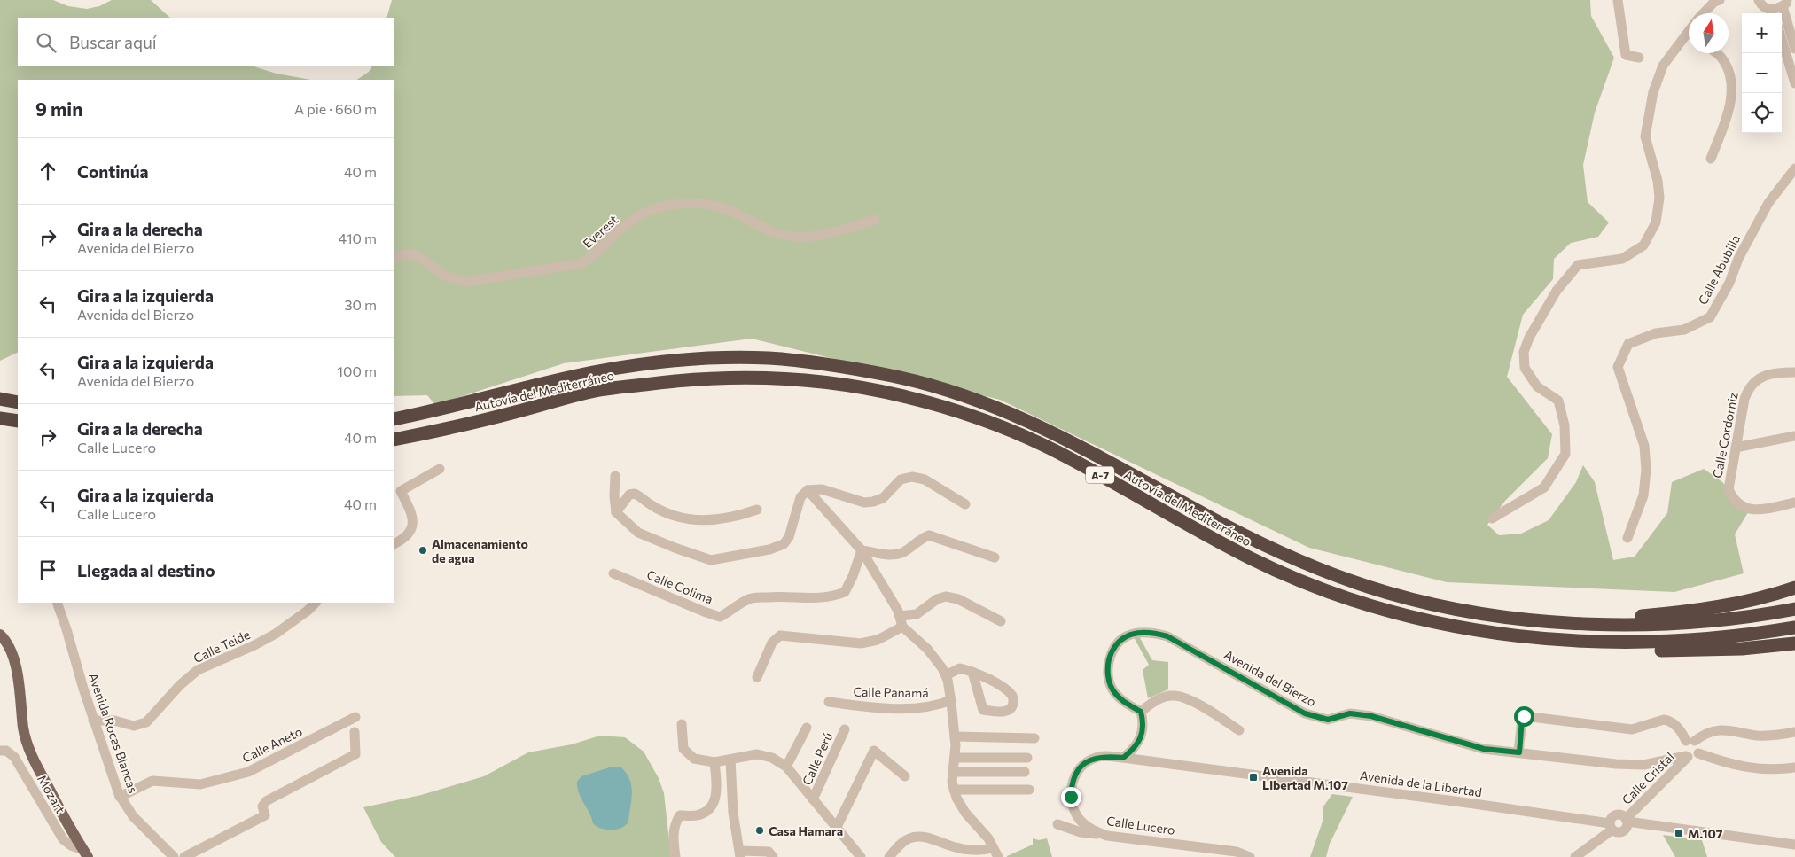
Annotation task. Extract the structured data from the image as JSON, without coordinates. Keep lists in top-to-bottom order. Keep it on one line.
{"streets":{"highway":["Autovía del Mediterráneo","A-7"],"street":["Everest","Calle Abubilla","Calle Cordorniz","Calle Colima","Calle Teide","Avenida del Bierzo","Calle Panamá","Avenida Rocas Blancas","Calle Aneto","Calle Perú","Calle Cristal","Avenida de la Libertad","Mozart","Calle Lucero"]},"crossings":[["Calle Teide","Avenida Rocas Blancas"],["Avenida del Bierzo","Calle Cristal"],["Avenida Rocas Blancas","Calle Aneto"],["Avenida de la Libertad","Calle Lucero"]],"places":{"other":["Almacenamiento de agua","Casa Hamara"],"transit":["Avenida Libertad M.107","M.107"]},"north":"top","page":{"map_buttons":["+","−"],"search":"Buscar aquí","heading":["9 min","A pie · 660 m"],"list":[["Continúa","40 m"],["Gira a la derecha","Avenida del Bierzo","410 m"],["Gira a la izquierda","Avenida del Bierzo","30 m"],["Gira a la izquierda","Avenida del Bierzo","100 m"],["Gira a la derecha","Calle Lucero","40 m"],["Gira a la izquierda","Calle Lucero","40 m"],"Llegada al destino"]}}
